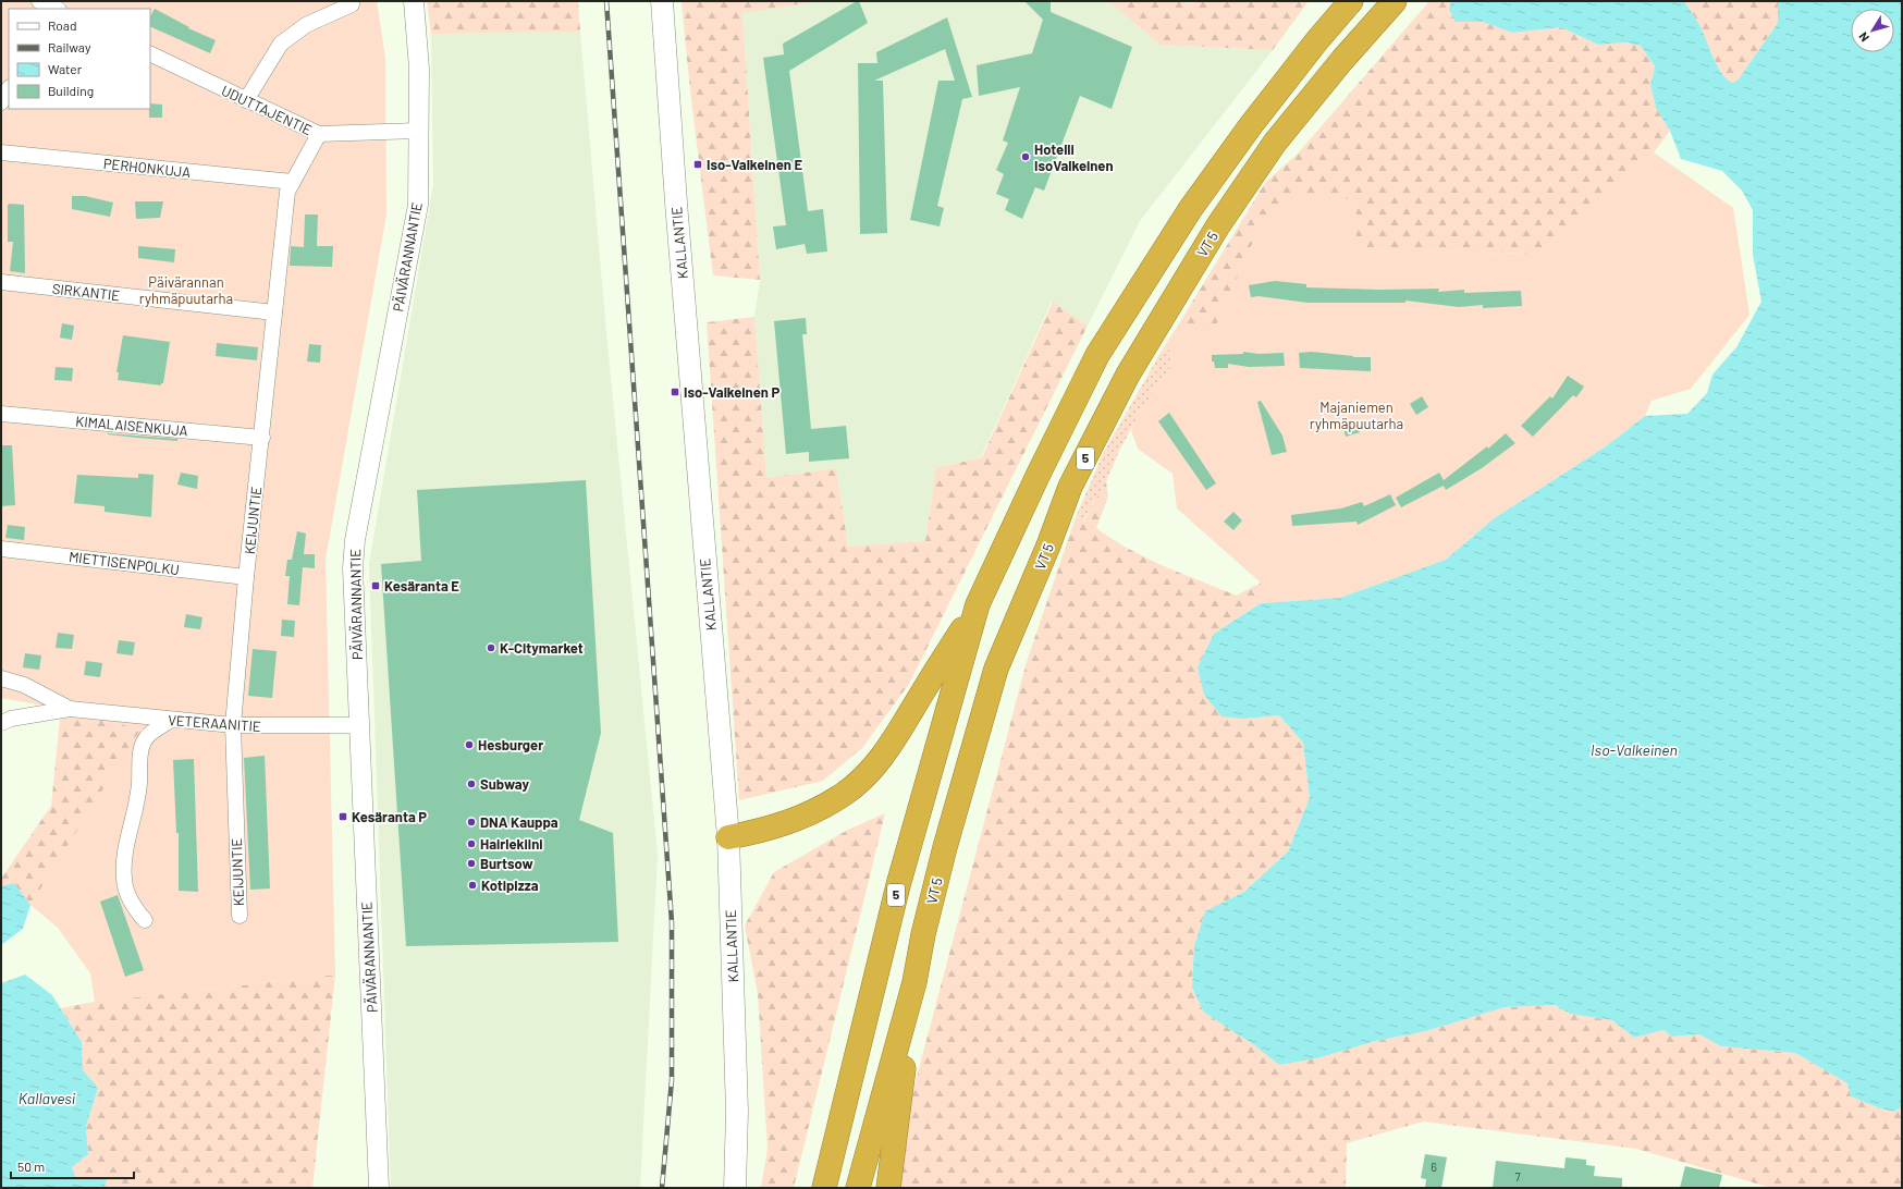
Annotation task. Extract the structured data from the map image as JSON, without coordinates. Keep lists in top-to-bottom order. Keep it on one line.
{"streets":{"highway":["VT 5","5"],"main road":["KALLANTIE"],"street":["UDUTTAJENTIE","PERHONKUJA","PÄIVÄRANNANTIE","SIRKANTIE","KIMALAISENKUJA","KEIJUNTIE","MIETTISENPOLKU","VETERAANITIE"]},"crossings":[["UDUTTAJENTIE","PÄIVÄRANNANTIE"],["UDUTTAJENTIE","KEIJUNTIE"],["PERHONKUJA","KEIJUNTIE"],["PÄIVÄRANNANTIE","VETERAANITIE"],["SIRKANTIE","KEIJUNTIE"],["KIMALAISENKUJA","KEIJUNTIE"],["KEIJUNTIE","MIETTISENPOLKU"],["KEIJUNTIE","VETERAANITIE"]],"water":["Iso-Valkeinen","Kallavesi"],"parks":["Päivärannan ryhmäpuutarha","Majaniemen ryhmäpuutarha"],"places":{"other":["Hotelli IsoValkeinen","K-Citymarket","Hesburger","Subway","DNA Kauppa","Hairlekiini","Burtsow","Kotipizza"],"transit":["Iso-Valkeinen E","Iso-Valkeinen P","Kesäranta E","Kesäranta P"]},"house_numbers":["6","7"],"legend":["Road","Railway","Water","Building"],"scale_bar":"50 m","north":"bottom left"}
